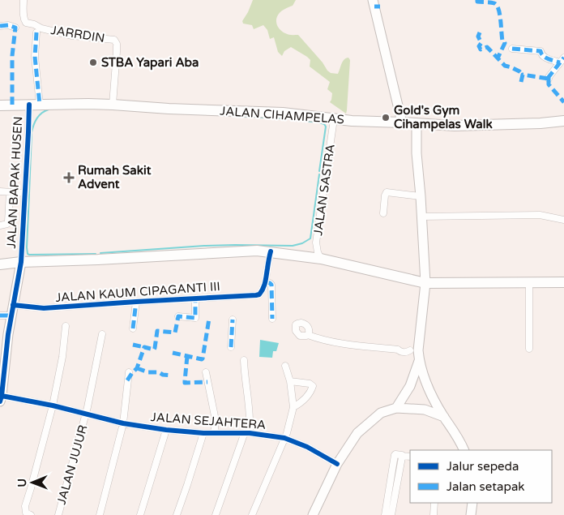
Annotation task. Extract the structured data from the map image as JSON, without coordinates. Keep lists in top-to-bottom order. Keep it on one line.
{"streets":{"main road":["JALAN CIHAMPELAS"],"street":["JARRDIN","JALAN BAPAK HUSEN","JALAN SASTRA","JALAN KAUM CIPAGANTI III","JALAN SEJAHTERA","JALAN JUJUR"]},"crossings":[["JARRDIN","JALAN CIHAMPELAS"],["JALAN CIHAMPELAS","JALAN BAPAK HUSEN"],["JALAN CIHAMPELAS","JALAN SASTRA"],["JALAN SEJAHTERA","JALAN JUJUR"]],"places":{"other":["STBA Yapari Aba","Gold's Gym Cihampelas Walk"],"health":["Rumah Sakit Advent"]},"legend":["Jalur sepeda","Jalan setapak"],"north":"left"}
